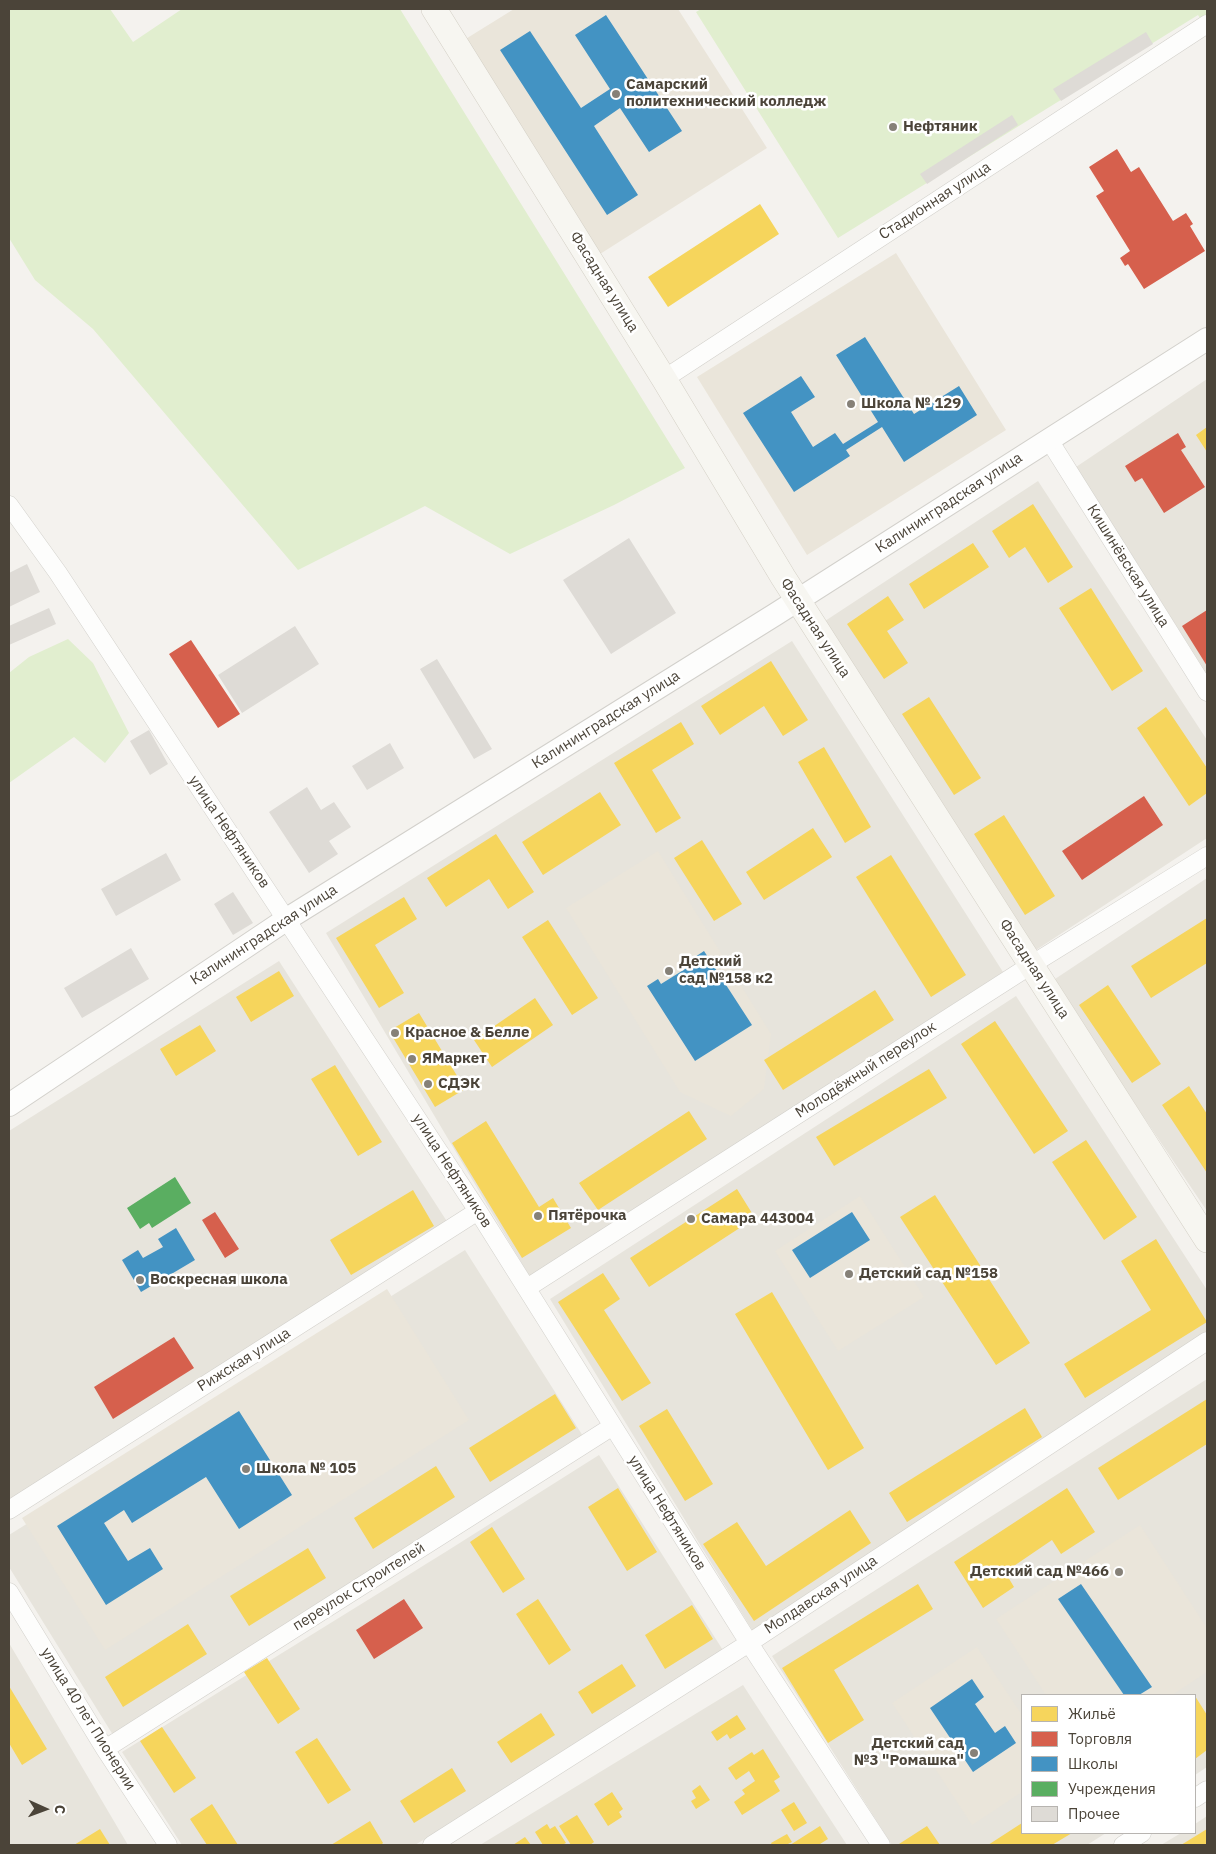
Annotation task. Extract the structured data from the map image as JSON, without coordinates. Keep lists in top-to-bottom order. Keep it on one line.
{"streets":{"main road":["Фасадная улица"],"street":["Стадионная улица","Калининградская улица","Кишинёвская улица","улица Нефтяников","Молодёжный переулок","Рижская улица","переулок Строителей","Молдавская улица","улица 40 лет Пионерии"]},"crossings":[["Стадионная улица","Фасадная улица"],["Фасадная улица","Калининградская улица"],["Фасадная улица","Молодёжный переулок"],["Калининградская улица","Кишинёвская улица"],["Калининградская улица","улица Нефтяников"],["улица Нефтяников","Молодёжный переулок"],["улица Нефтяников","Рижская улица"],["улица Нефтяников","переулок Строителей"],["улица Нефтяников","Молдавская улица"],["переулок Строителей","улица 40 лет Пионерии"]],"places":["Самарский политехнический колледж","Нефтяник","Школа № 129","Детский сад №158 к2","Красное & Белле","ЯМаркет","СДЭК","Пятёрочка","Самара 443004","Детский сад №158","Воскресная школа","Школа № 105","Детский сад №466","Детский сад №3 \"Ромашка\""],"legend":["Жильё","Торговля","Школы","Учреждения","Прочее"],"north":"right"}
